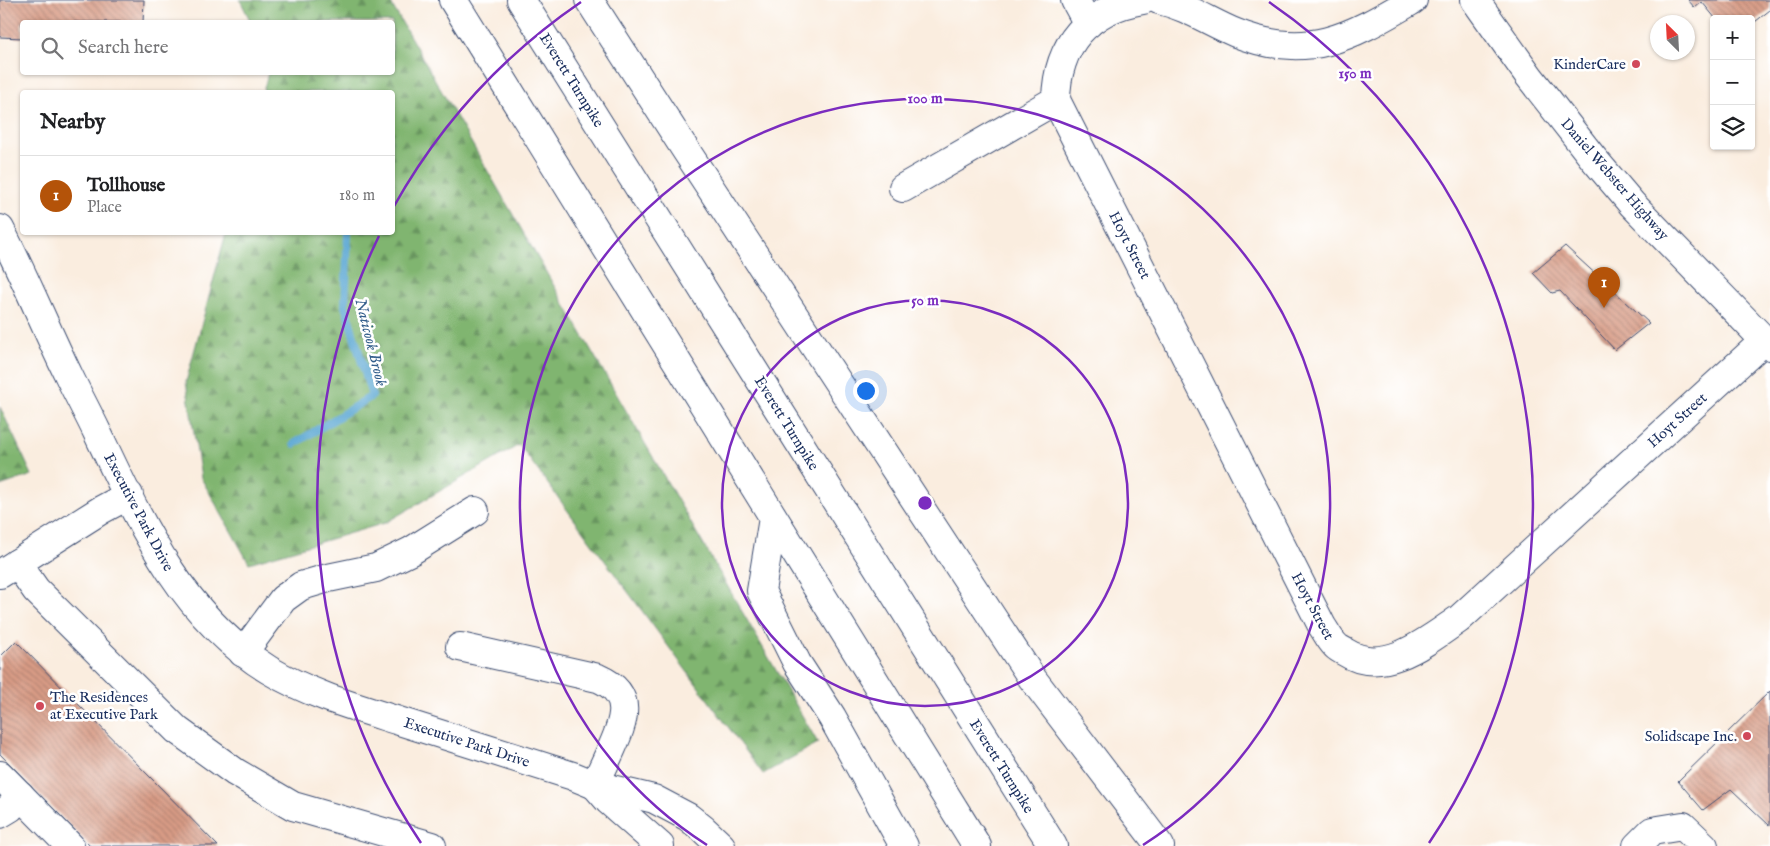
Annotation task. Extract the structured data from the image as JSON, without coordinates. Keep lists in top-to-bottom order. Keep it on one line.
{"streets":{"main road":["Everett Turnpike","Daniel Webster Highway","Hoyt Street","Executive Park Drive"]},"crossings":[["Daniel Webster Highway","Hoyt Street"]],"water":["Naticook Brook"],"places":["KinderCare","The Residences at Executive Park","Solidscape Inc."],"north":"top left","page":{"map_buttons":["+","−"],"search":"Search here","heading":"Nearby","list":[{"mark":"1","name":"Tollhouse","note":"Place","value":"180 m"}],"pins":"1"},"rings":["150 m","100 m","50 m"]}
